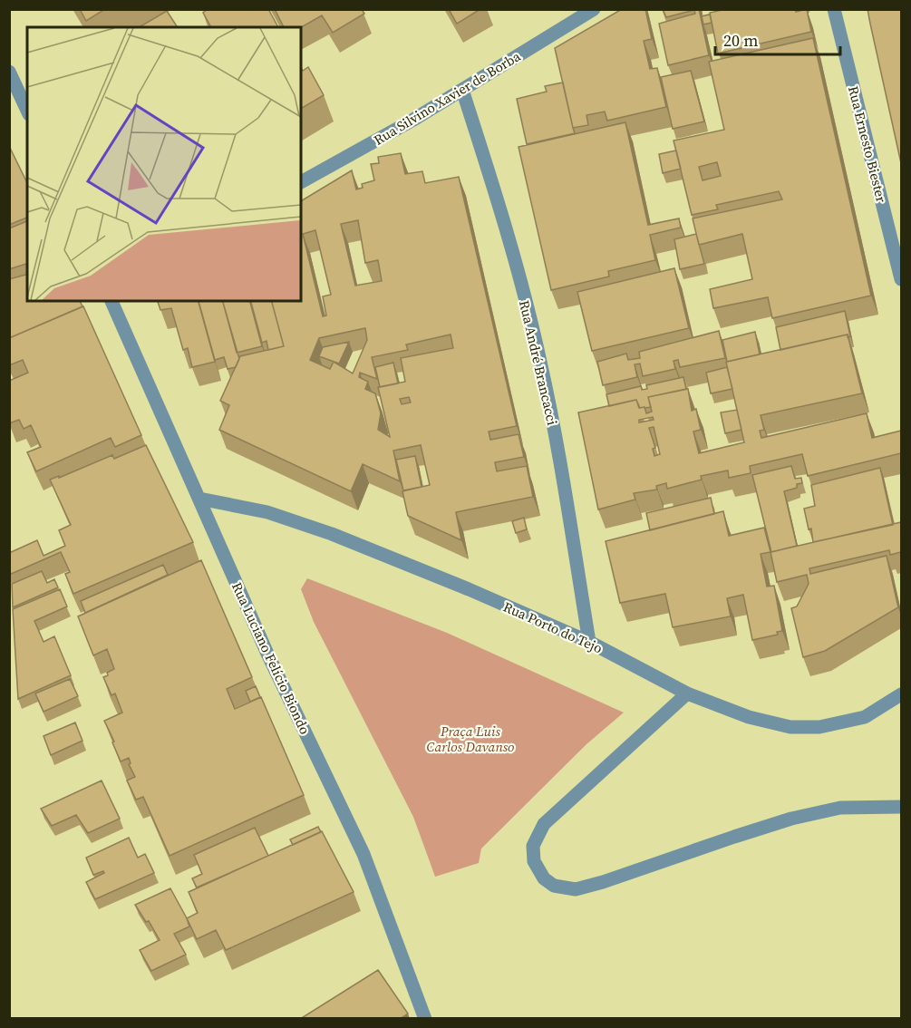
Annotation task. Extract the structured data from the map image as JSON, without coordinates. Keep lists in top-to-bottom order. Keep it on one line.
{"streets":{"street":["Rua Silvino Xavier de Borba","Rua Ernesto Biester","Rua André Brancacci","Rua Porto do Tejo","Rua Luciano Felício Biondo"]},"crossings":[["Rua Silvino Xavier de Borba","Rua André Brancacci"],["Rua André Brancacci","Rua Porto do Tejo"],["Rua Porto do Tejo","Rua Luciano Felício Biondo"]],"parks":["Praça Luis Carlos Davanso"],"scale_bar":"20 m"}
